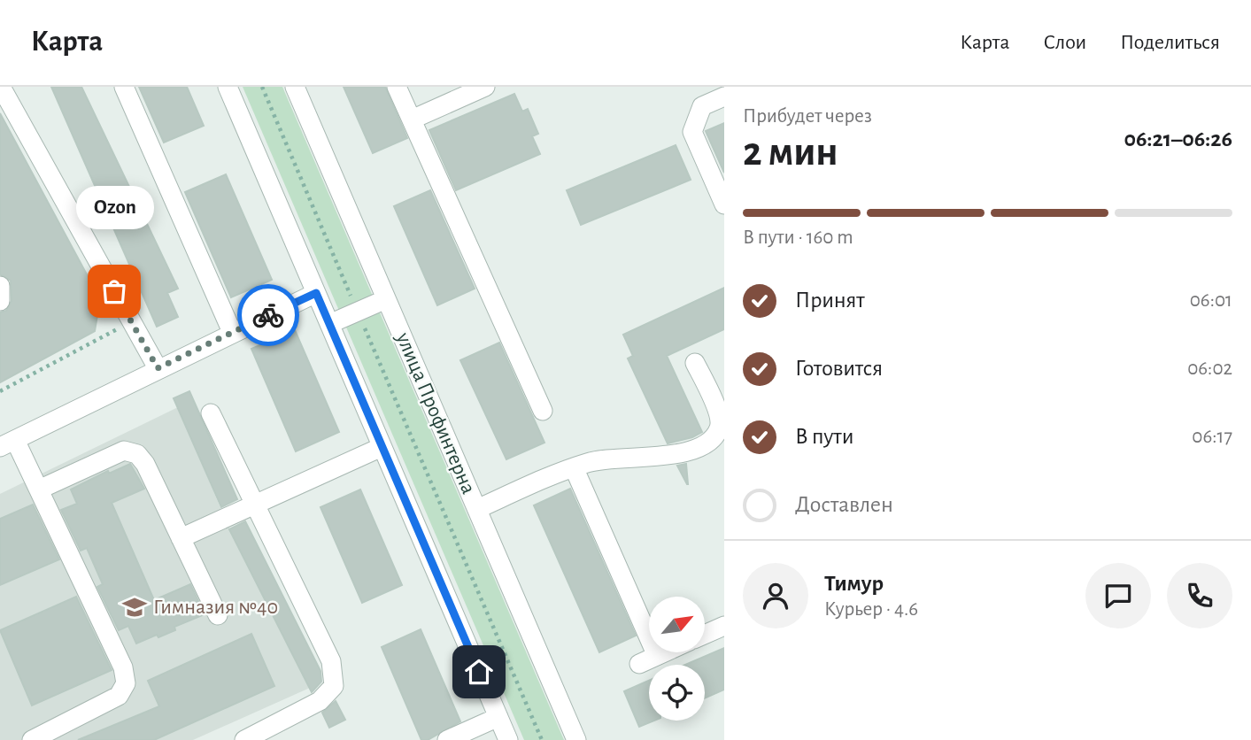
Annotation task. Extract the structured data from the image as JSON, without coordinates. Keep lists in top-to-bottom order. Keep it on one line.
{"streets":{"street":["улица Профинтерна"]},"places":{"other":["Ozon"],"school or university":["Гимназия №40"]},"north":"top right","page":{"header":"Карта","nav":["Карта","Слои","Поделиться"],"heading":["2 мин","Прибудет через","06:21–06:26"],"panel":["Тимур","Курьер · 4.6"],"bubble":"Ozon","bar":"В пути · 160 m","list":[["Принят","06:01"],["Готовится","06:02"],["В пути","06:17"],"Доставлен"]}}
